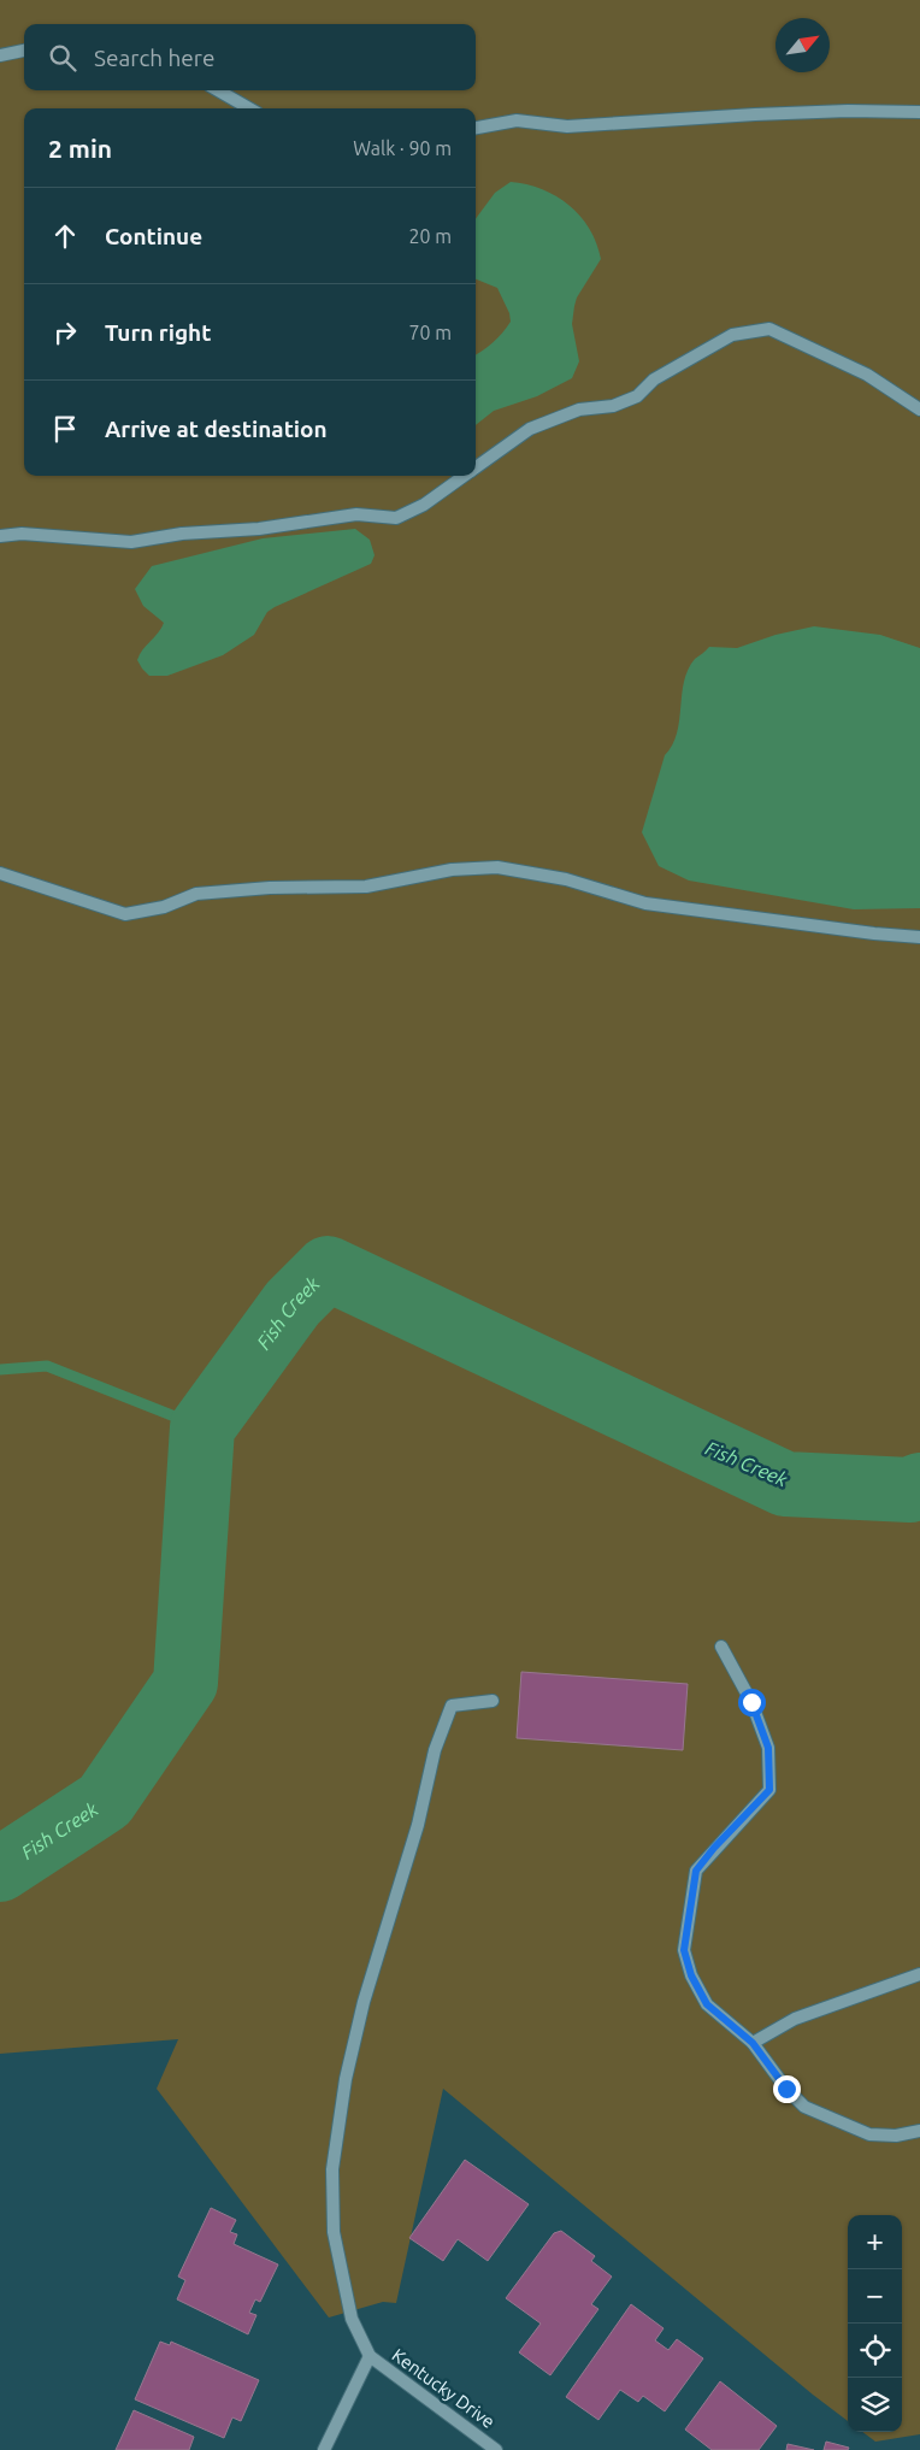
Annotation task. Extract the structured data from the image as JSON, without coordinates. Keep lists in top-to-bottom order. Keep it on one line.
{"streets":{"street":["Kentucky Drive"]},"water":["Fish Creek"],"north":"top right","page":{"search":"Search here","heading":["2 min","Walk · 90 m"],"list":[["Continue","20 m"],["Turn right","70 m"],"Arrive at destination"],"map_buttons":["+","−"]}}
